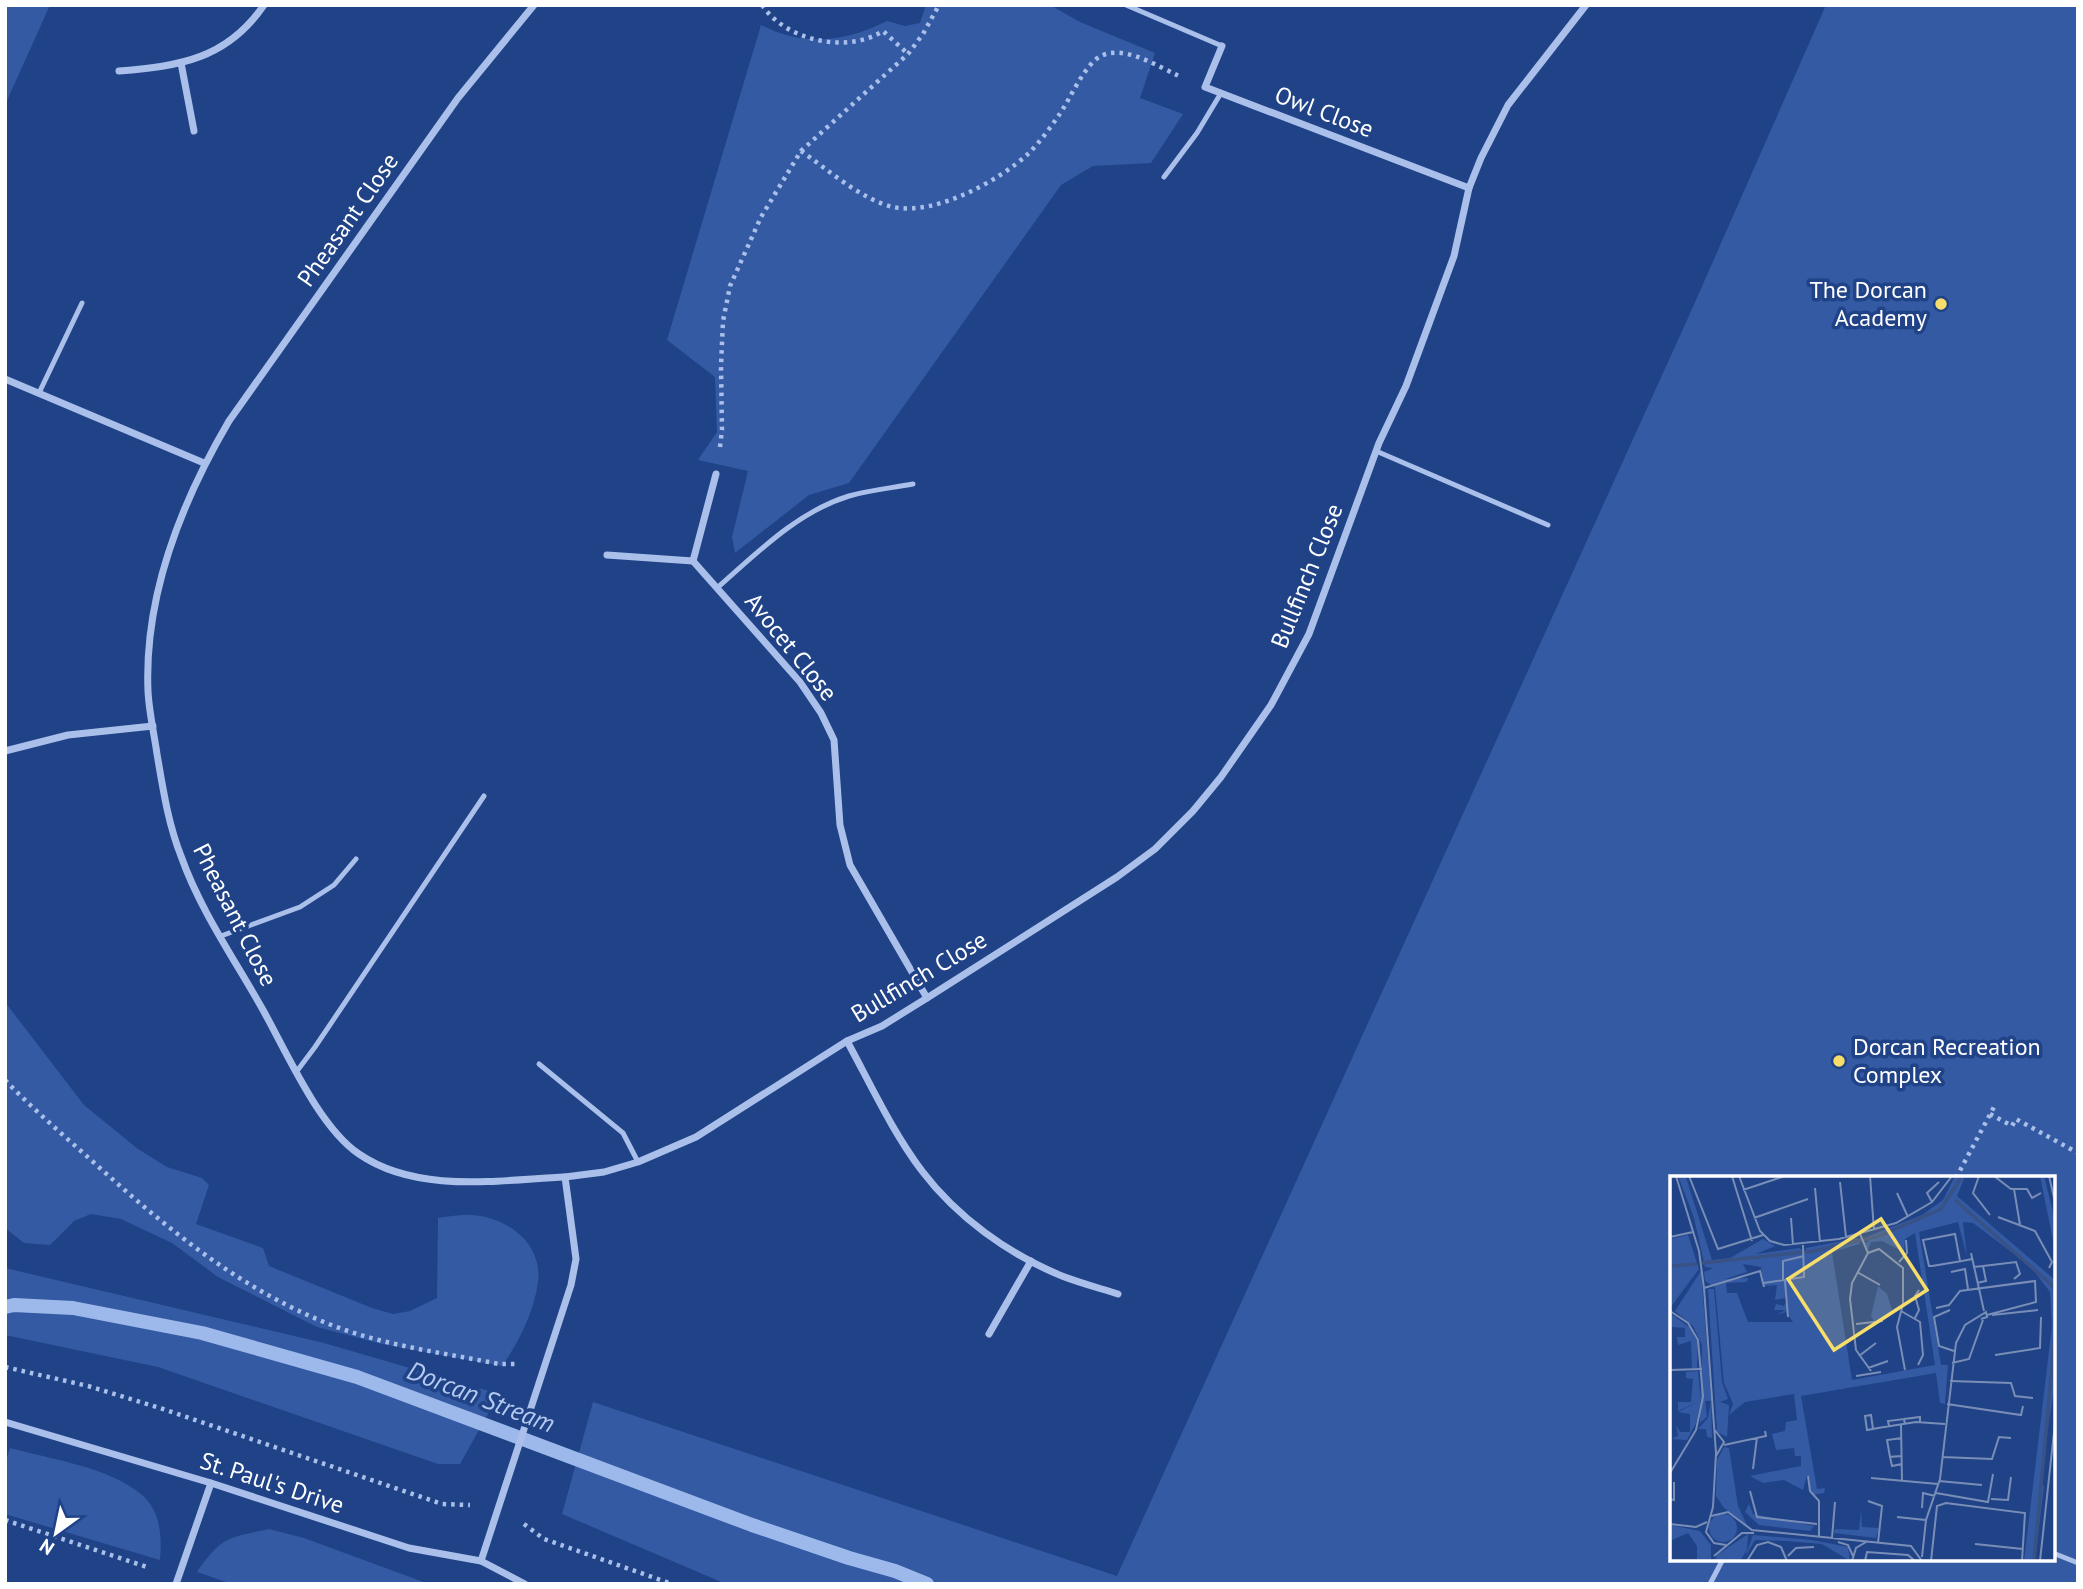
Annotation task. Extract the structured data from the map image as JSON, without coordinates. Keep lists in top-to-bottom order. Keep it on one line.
{"streets":{"street":["Owl Close","Pheasant Close","Bullfinch Close","Avocet Close","St. Paul's Drive"]},"crossings":[["Owl Close","Bullfinch Close"],["Pheasant Close","Bullfinch Close"],["Bullfinch Close","Avocet Close"]],"water":["Dorcan Stream"],"places":["The Dorcan Academy","Dorcan Recreation Complex"],"north":"bottom left"}
